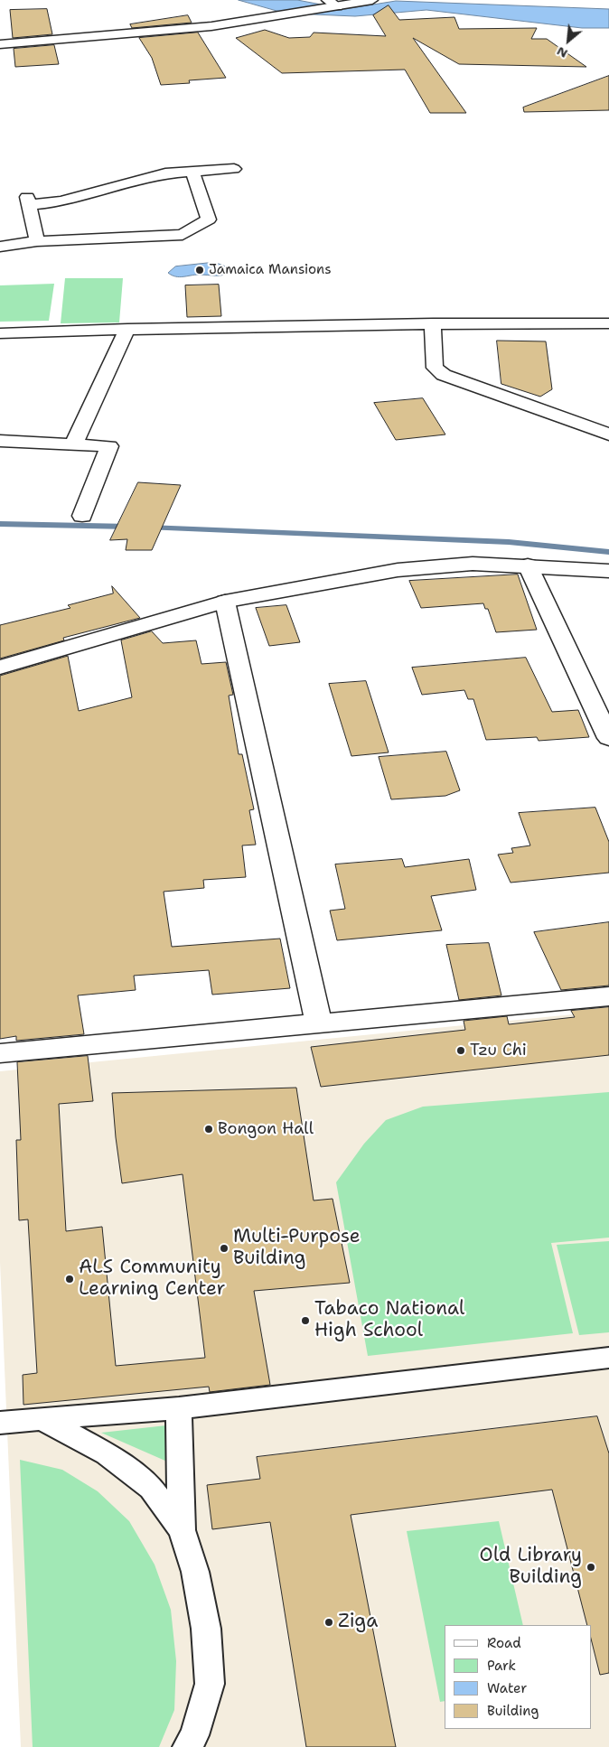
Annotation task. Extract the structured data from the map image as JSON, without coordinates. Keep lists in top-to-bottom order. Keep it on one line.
{"places":["Jamaica Mansions","Tzu Chi","Bongon Hall","Multi-Purpose Building","ALS Community Learning Center","Tabaco National High School","Old Library Building","Ziga"],"legend":["Road","Park","Water","Building"],"north":"bottom left"}
